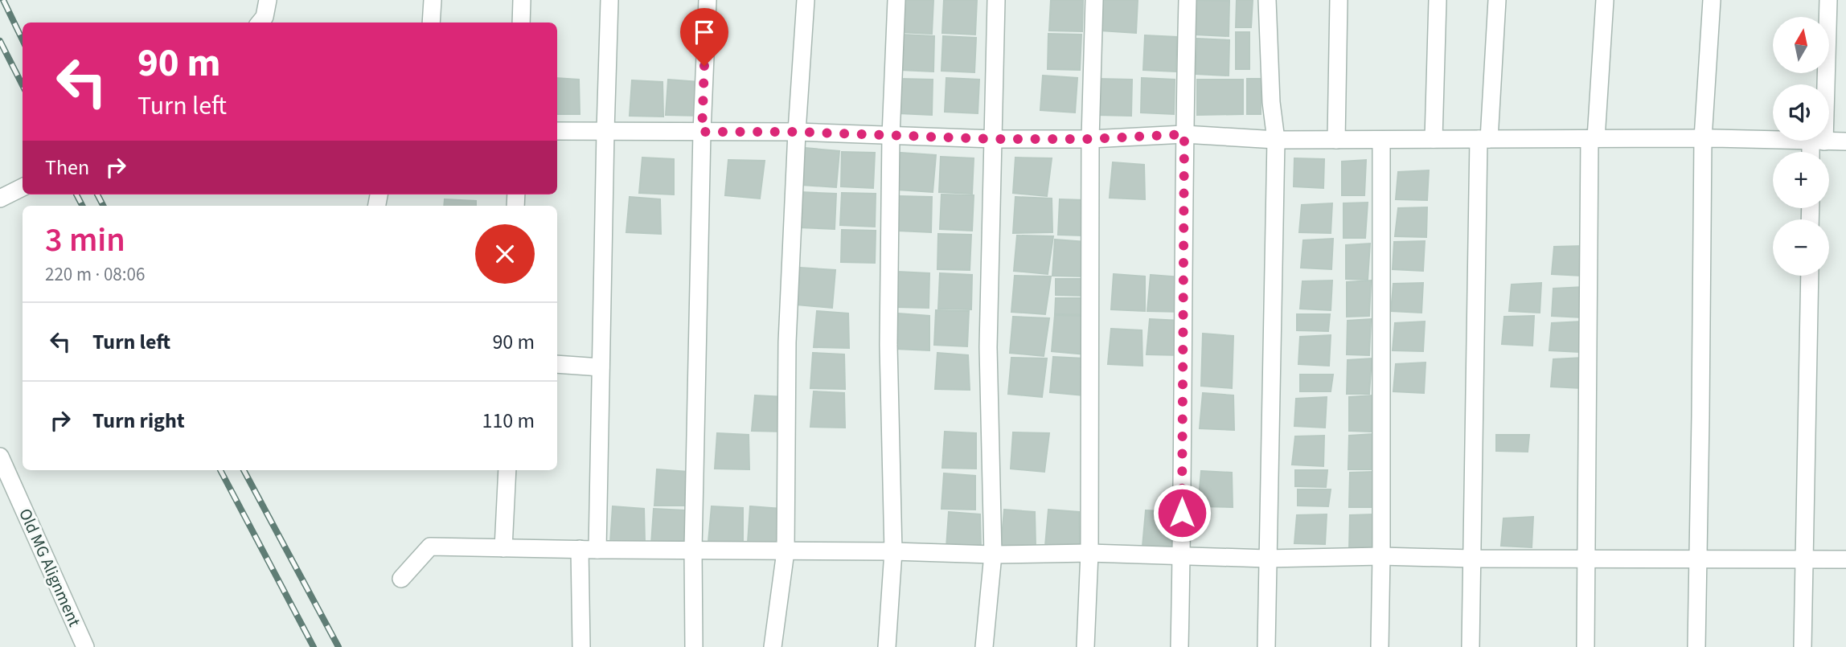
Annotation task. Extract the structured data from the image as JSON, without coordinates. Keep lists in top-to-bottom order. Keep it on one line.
{"streets":{"street":["Old MG Alignment"]},"north":"top","page":{"map_buttons":["+","−"],"turn":["90 m","Turn left"],"then":"Then","heading":["3 min","220 m · 08:06"],"list":[{"name":"Turn left","value":"90 m"},{"name":"Turn right","value":"110 m"}]}}
